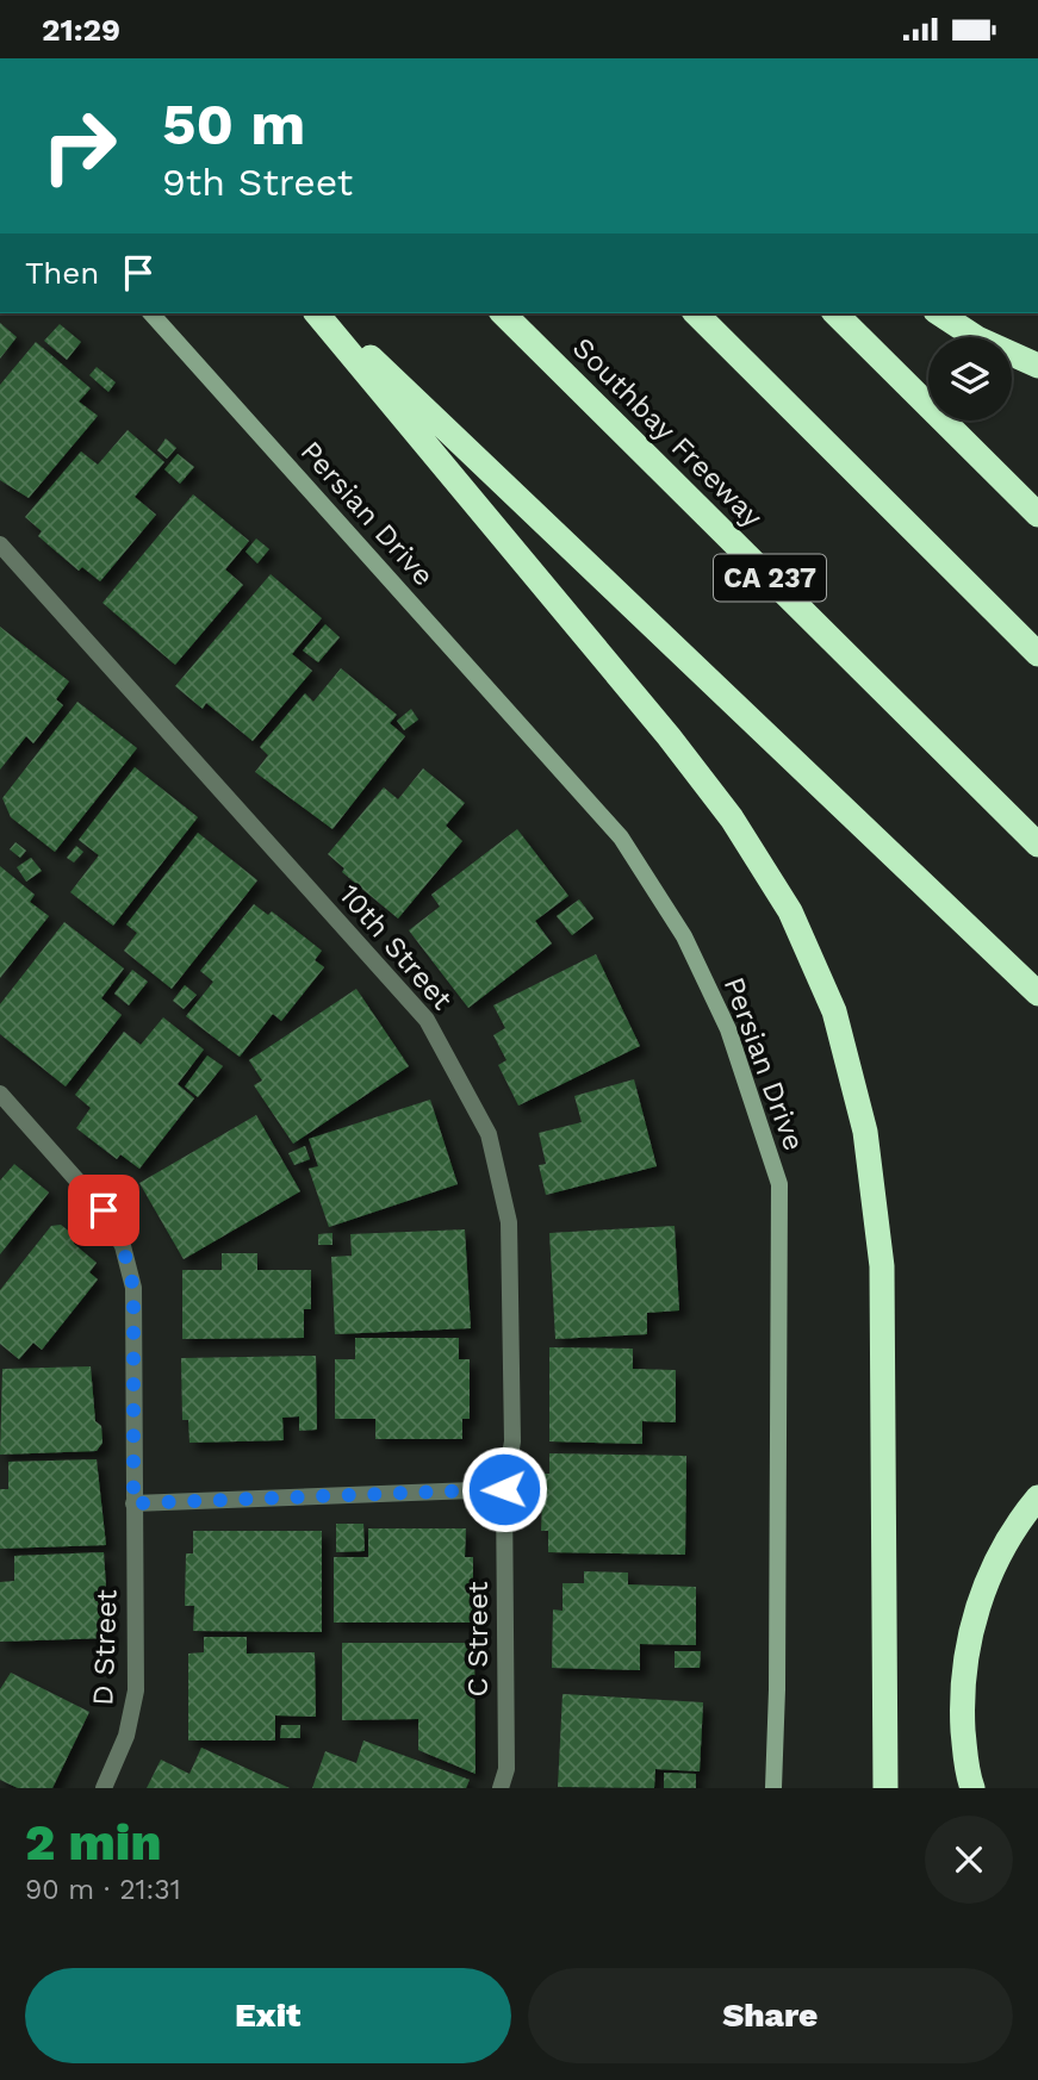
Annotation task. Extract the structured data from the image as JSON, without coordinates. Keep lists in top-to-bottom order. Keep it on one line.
{"streets":{"highway":["Southbay Freeway","CA 237"],"street":["Persian Drive"],"lane":["10th Street","C Street","D Street"]},"crossings":[["10th Street","C Street"]],"page":{"status":"21:29","turn":["50 m","9th Street"],"then":"Then","heading":["2 min","90 m · 21:31"],"buttons":["Exit","Share"]}}
